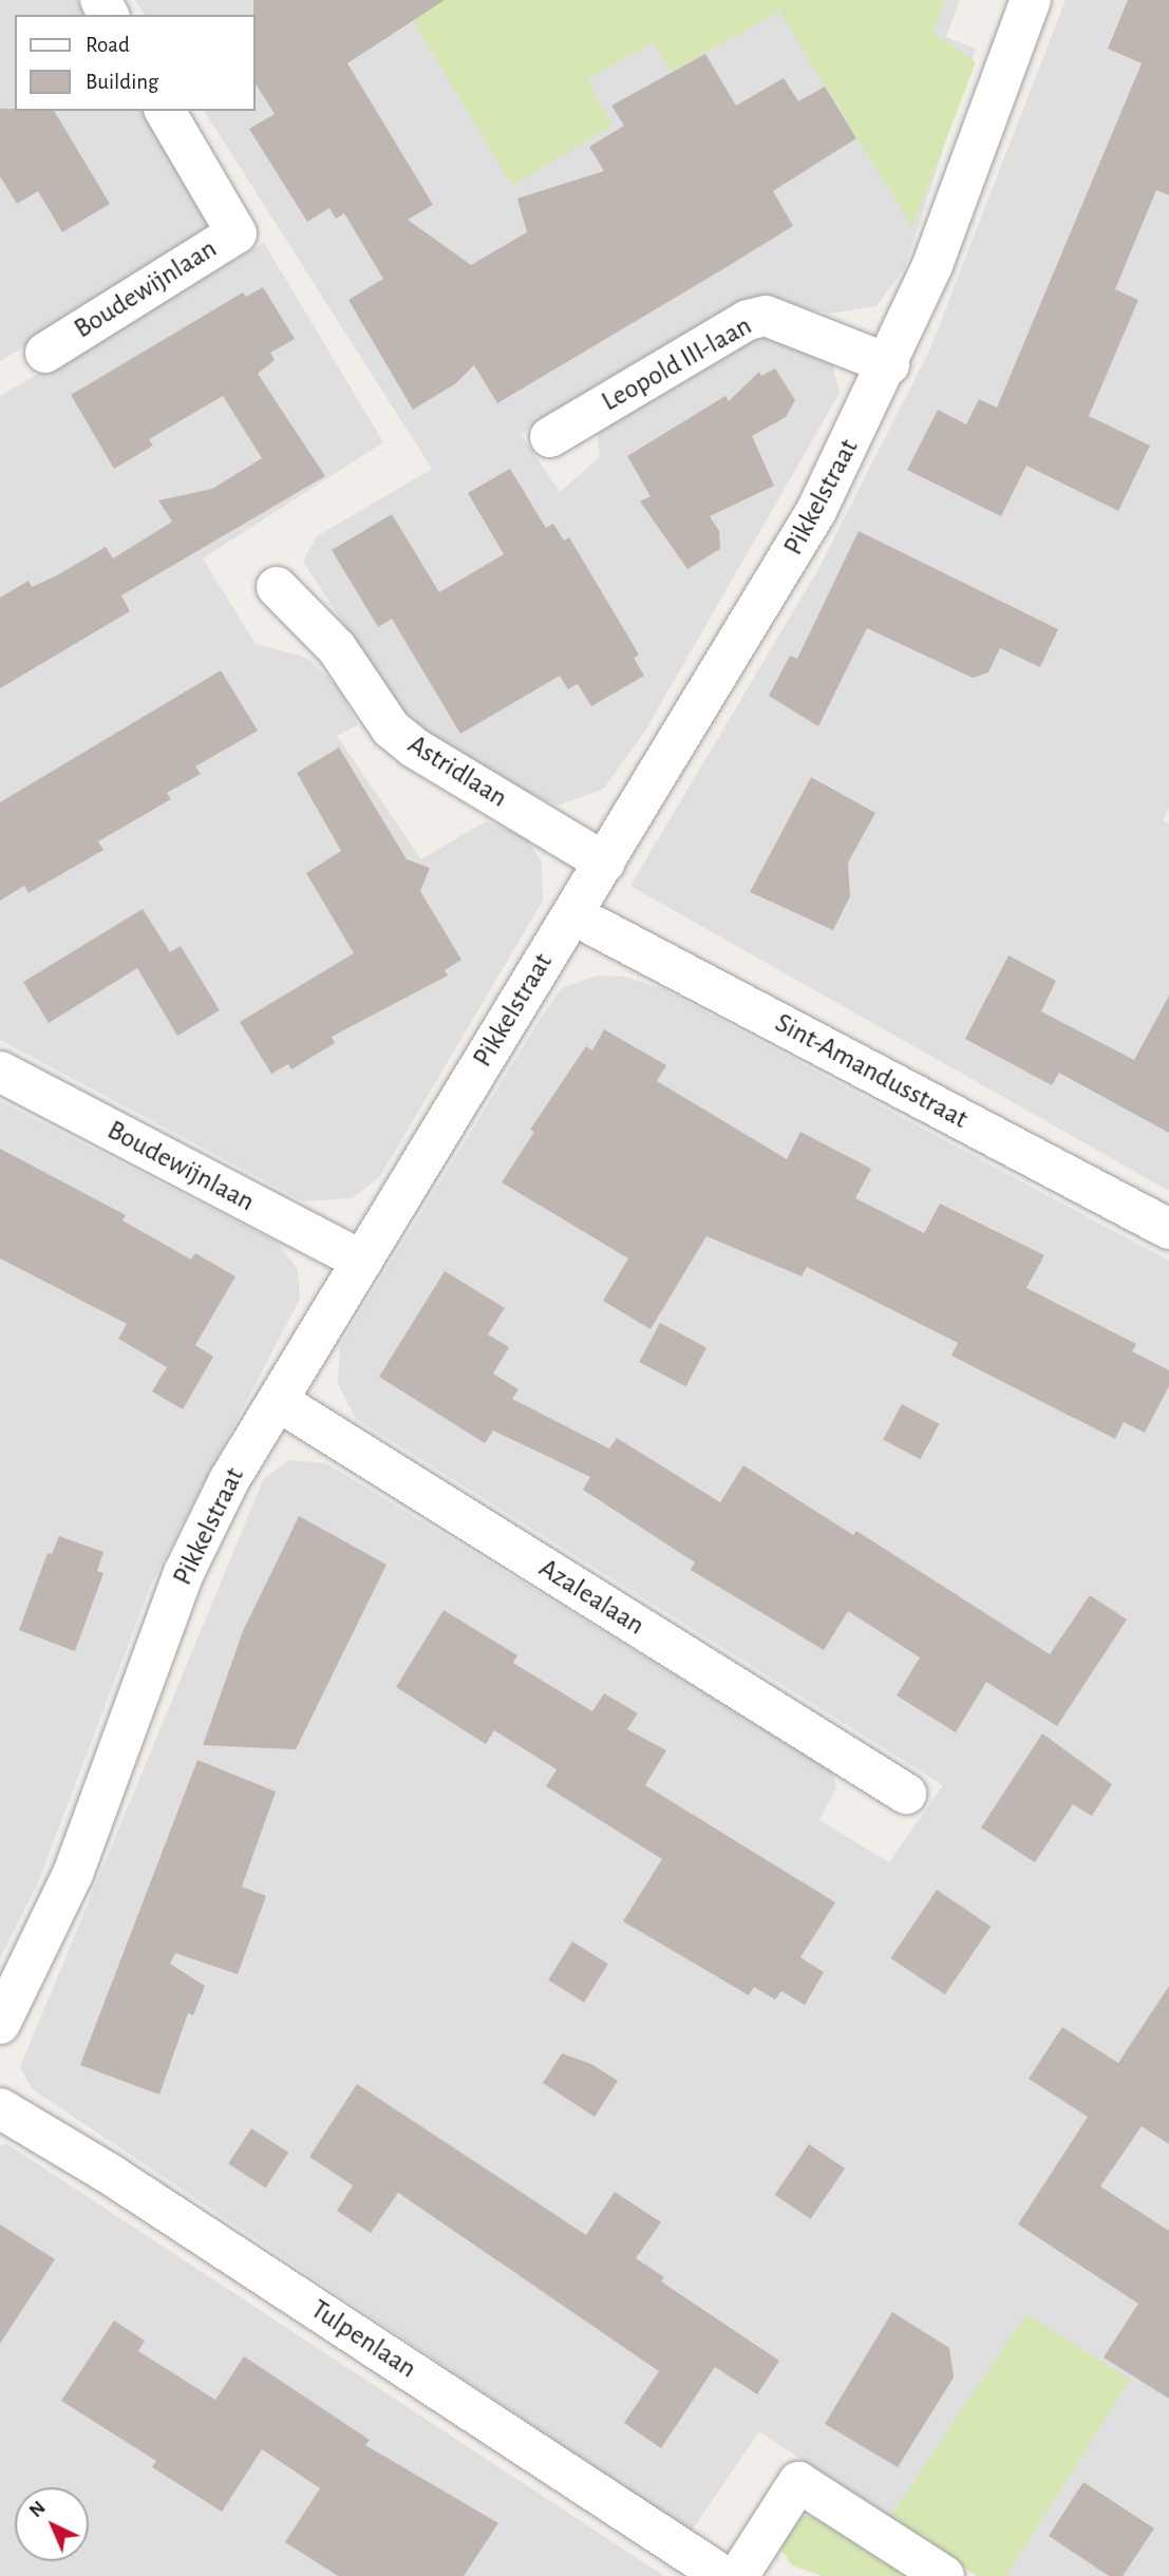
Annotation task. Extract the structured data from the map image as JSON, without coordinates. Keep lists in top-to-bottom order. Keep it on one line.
{"streets":{"street":["Boudewijnlaan","Leopold III-laan","Pikkelstraat","Astridlaan","Sint-Amandusstraat","Azalealaan","Tulpenlaan"]},"crossings":[["Boudewijnlaan","Pikkelstraat"],["Leopold III-laan","Pikkelstraat"],["Pikkelstraat","Astridlaan"],["Pikkelstraat","Sint-Amandusstraat"],["Pikkelstraat","Azalealaan"]],"legend":["Road","Building"],"north":"top left"}
